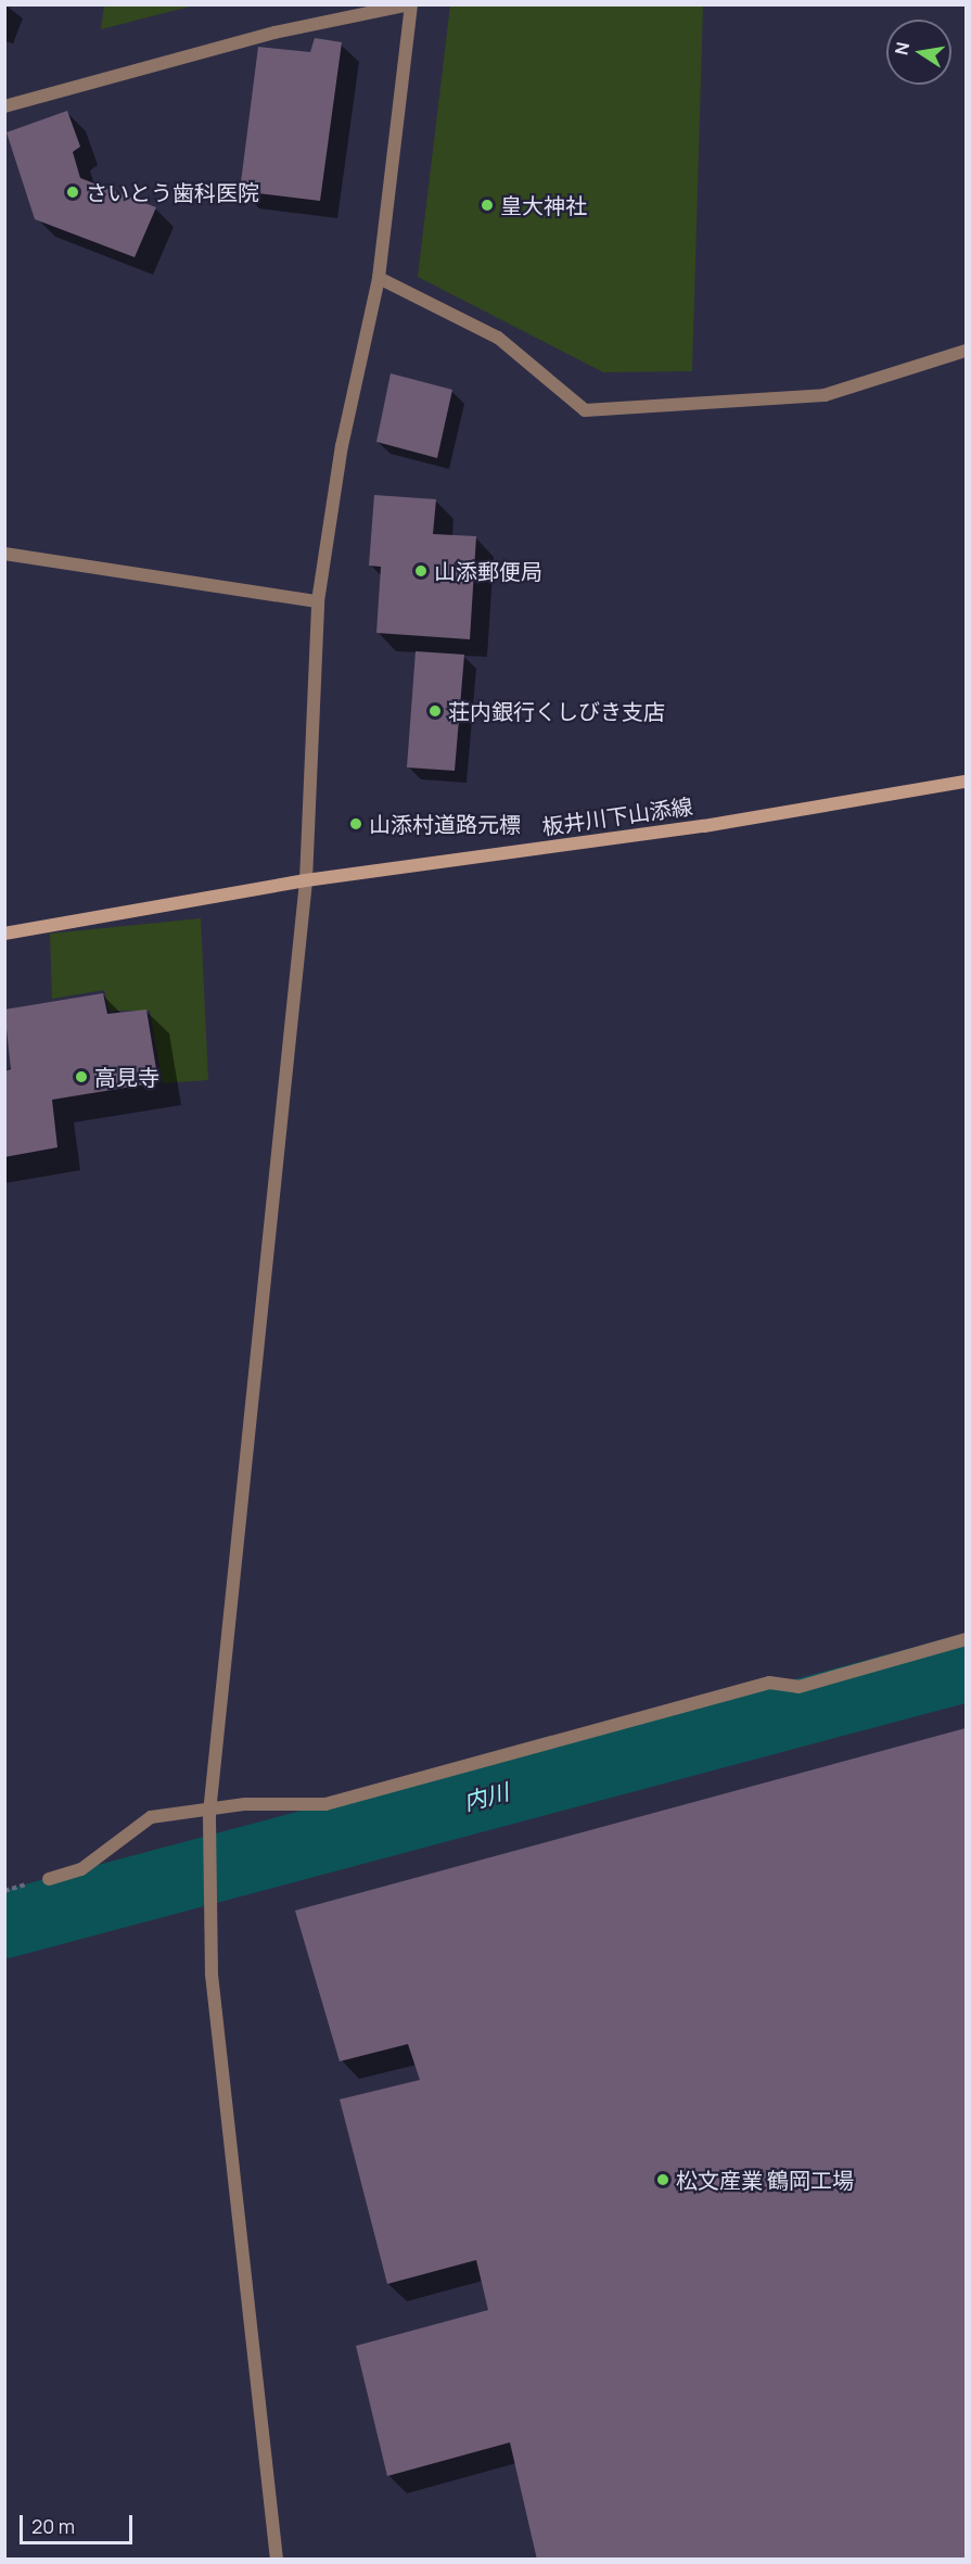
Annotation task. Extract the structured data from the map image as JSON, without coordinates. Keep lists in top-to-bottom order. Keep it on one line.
{"streets":{"main road":["板井川下山添線"]},"water":["内川"],"places":["さいとう歯科医院","皇大神社","山添郵便局","荘内銀行くしびき支店","山添村道路元標","高見寺","松文産業 鶴岡工場"],"scale_bar":"20 m","north":"left"}
